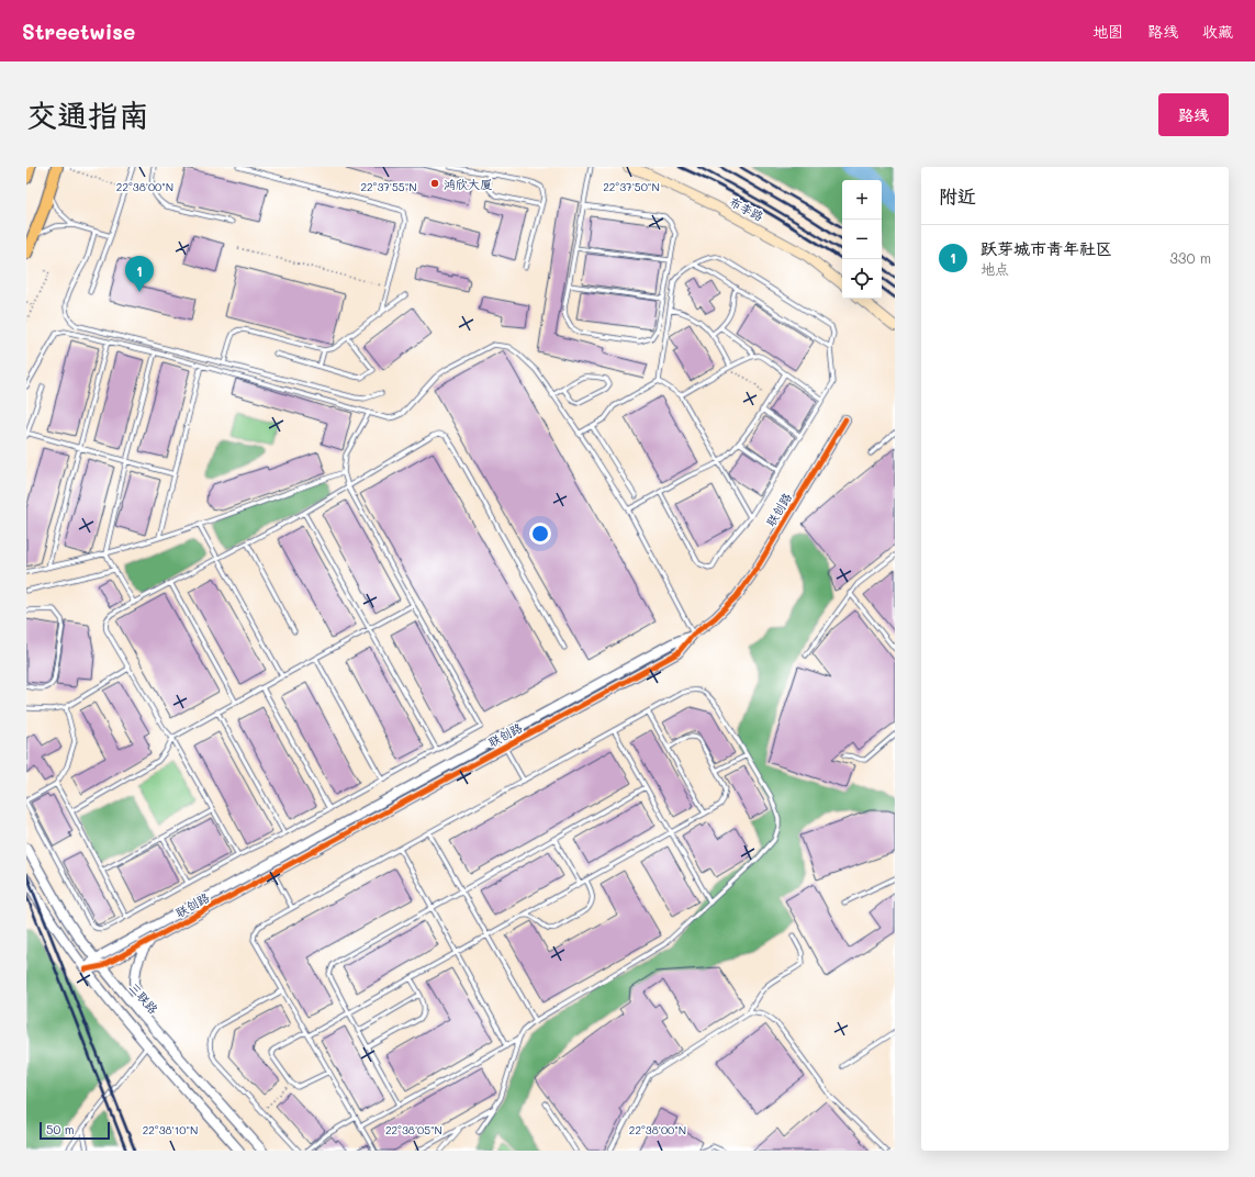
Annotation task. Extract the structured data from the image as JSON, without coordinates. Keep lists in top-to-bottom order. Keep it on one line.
{"streets":{"main road":["布李路"],"street":["联创路","三联路"]},"crossings":[["联创路","三联路"]],"places":["鸿欣大厦"],"scale_bar":"50 m","page":{"header":"Streetwise","nav":["地图","路线","收藏"],"buttons":"路线","title":"交通指南","heading":"附近","map_buttons":["+","−"],"list":[{"mark":"1","name":"跃芽城市青年社区","note":"地点","value":"330 m"}],"pins":"1","scale":"50 m"},"coordinates":["22°38'00\"N","22°37'55\"N","22°37'50\"N","22°38'10\"N","22°38'05\"N"]}
